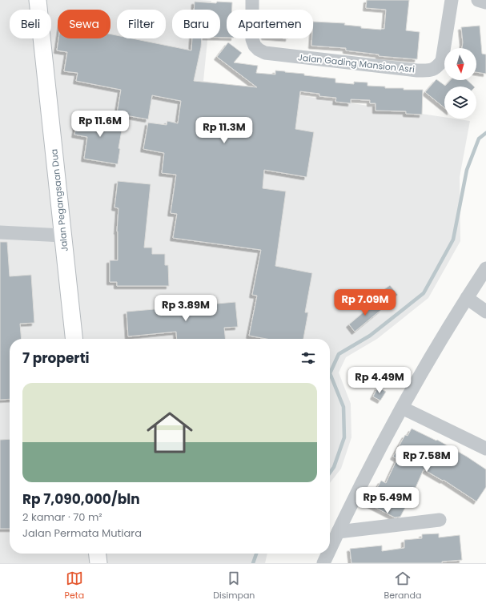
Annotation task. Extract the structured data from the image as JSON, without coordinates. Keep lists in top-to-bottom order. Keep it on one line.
{"streets":{"main road":["Jalan Pegangsaan Dua"],"street":["Jalan Gading Mansion Asri"]},"north":"bottom","page":{"chip":["Beli","Sewa","Filter","Baru","Apartemen"],"price":["Rp 11.6M","Rp 11.3M","Rp 7.09M","Rp 3.89M","Rp 4.49M","Rp 7.58M","Rp 5.49M"],"heading":"7 properti","list":[{"name":"Rp 7,090,000/bln","note":"2 kamar · 70 m² · Jalan Permata Mutiara"}],"tabs":["Peta","Disimpan","Beranda"]}}
